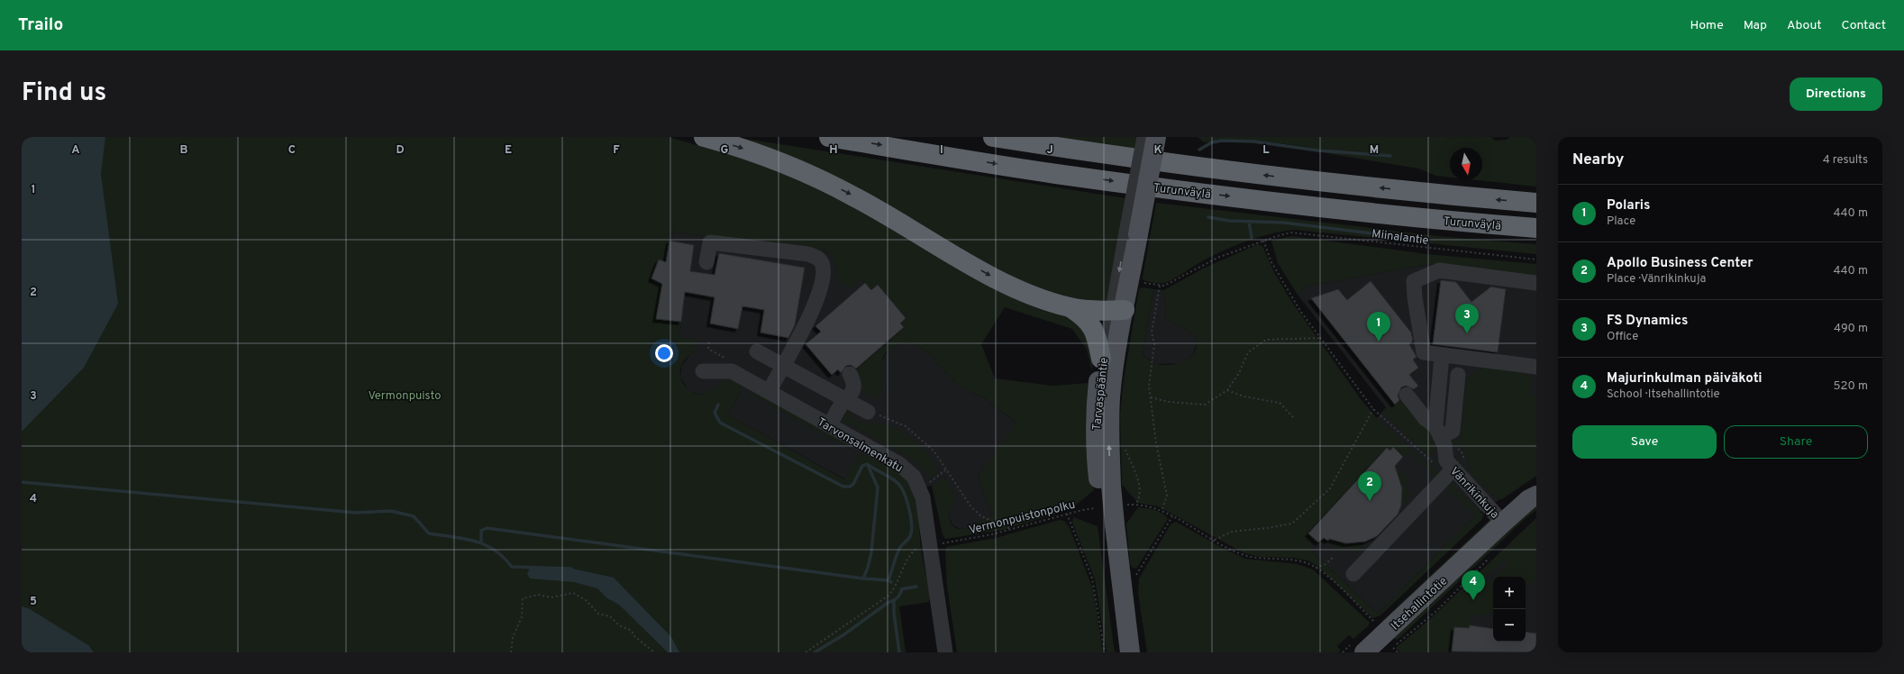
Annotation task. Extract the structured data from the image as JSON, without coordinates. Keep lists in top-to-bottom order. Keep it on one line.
{"streets":{"highway":["Turunväylä"],"main road":["Tarvaspääntie","Itsehallintotie"],"street":["Tarvonsalmenkatu","Vänrikinkuja"],"path":["Miinalantie","Vermonpuistonpolku"]},"crossings":[["Vänrikinkuja","Itsehallintotie"]],"parks":["Vermonpuisto"],"north":"bottom","page":{"header":"Trailo","nav":["Home","Map","About","Contact"],"title":"Find us","buttons":["Directions",["Save","Share"]],"heading":["Nearby","4 results"],"list":[{"mark":"1","name":"Polaris","note":"Place","value":"440 m"},{"mark":"2","name":"Apollo Business Center","note":"Place · Vänrikinkuja","value":"440 m"},{"mark":"3","name":"FS Dynamics","note":"Office","value":"490 m"},{"mark":"4","name":"Majurinkulman päiväkoti","note":"School · Itsehallintotie","value":"520 m"}],"pins":["3","1","2","4"],"map_buttons":["+","−"]},"grid":{"columns":["A","B","C","D","E","F","G","H","I","J","K","L","M"],"rows":["1","2","3","4","5"]}}
